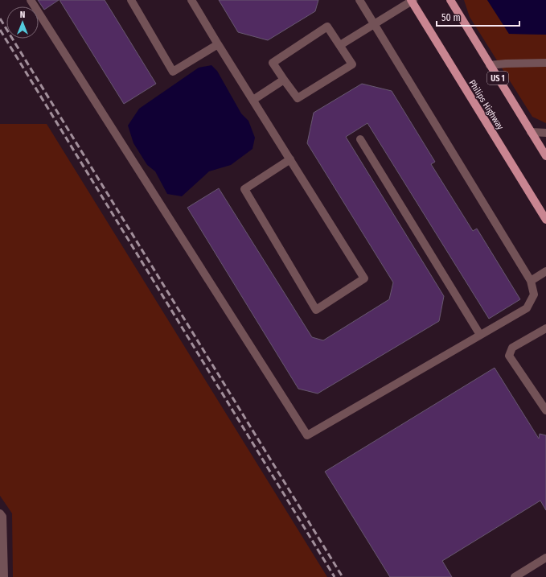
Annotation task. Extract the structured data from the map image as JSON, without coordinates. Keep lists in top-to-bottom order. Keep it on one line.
{"streets":{"main road":["US 1","Philips Highway"]},"scale_bar":"50 m","north":"top"}
